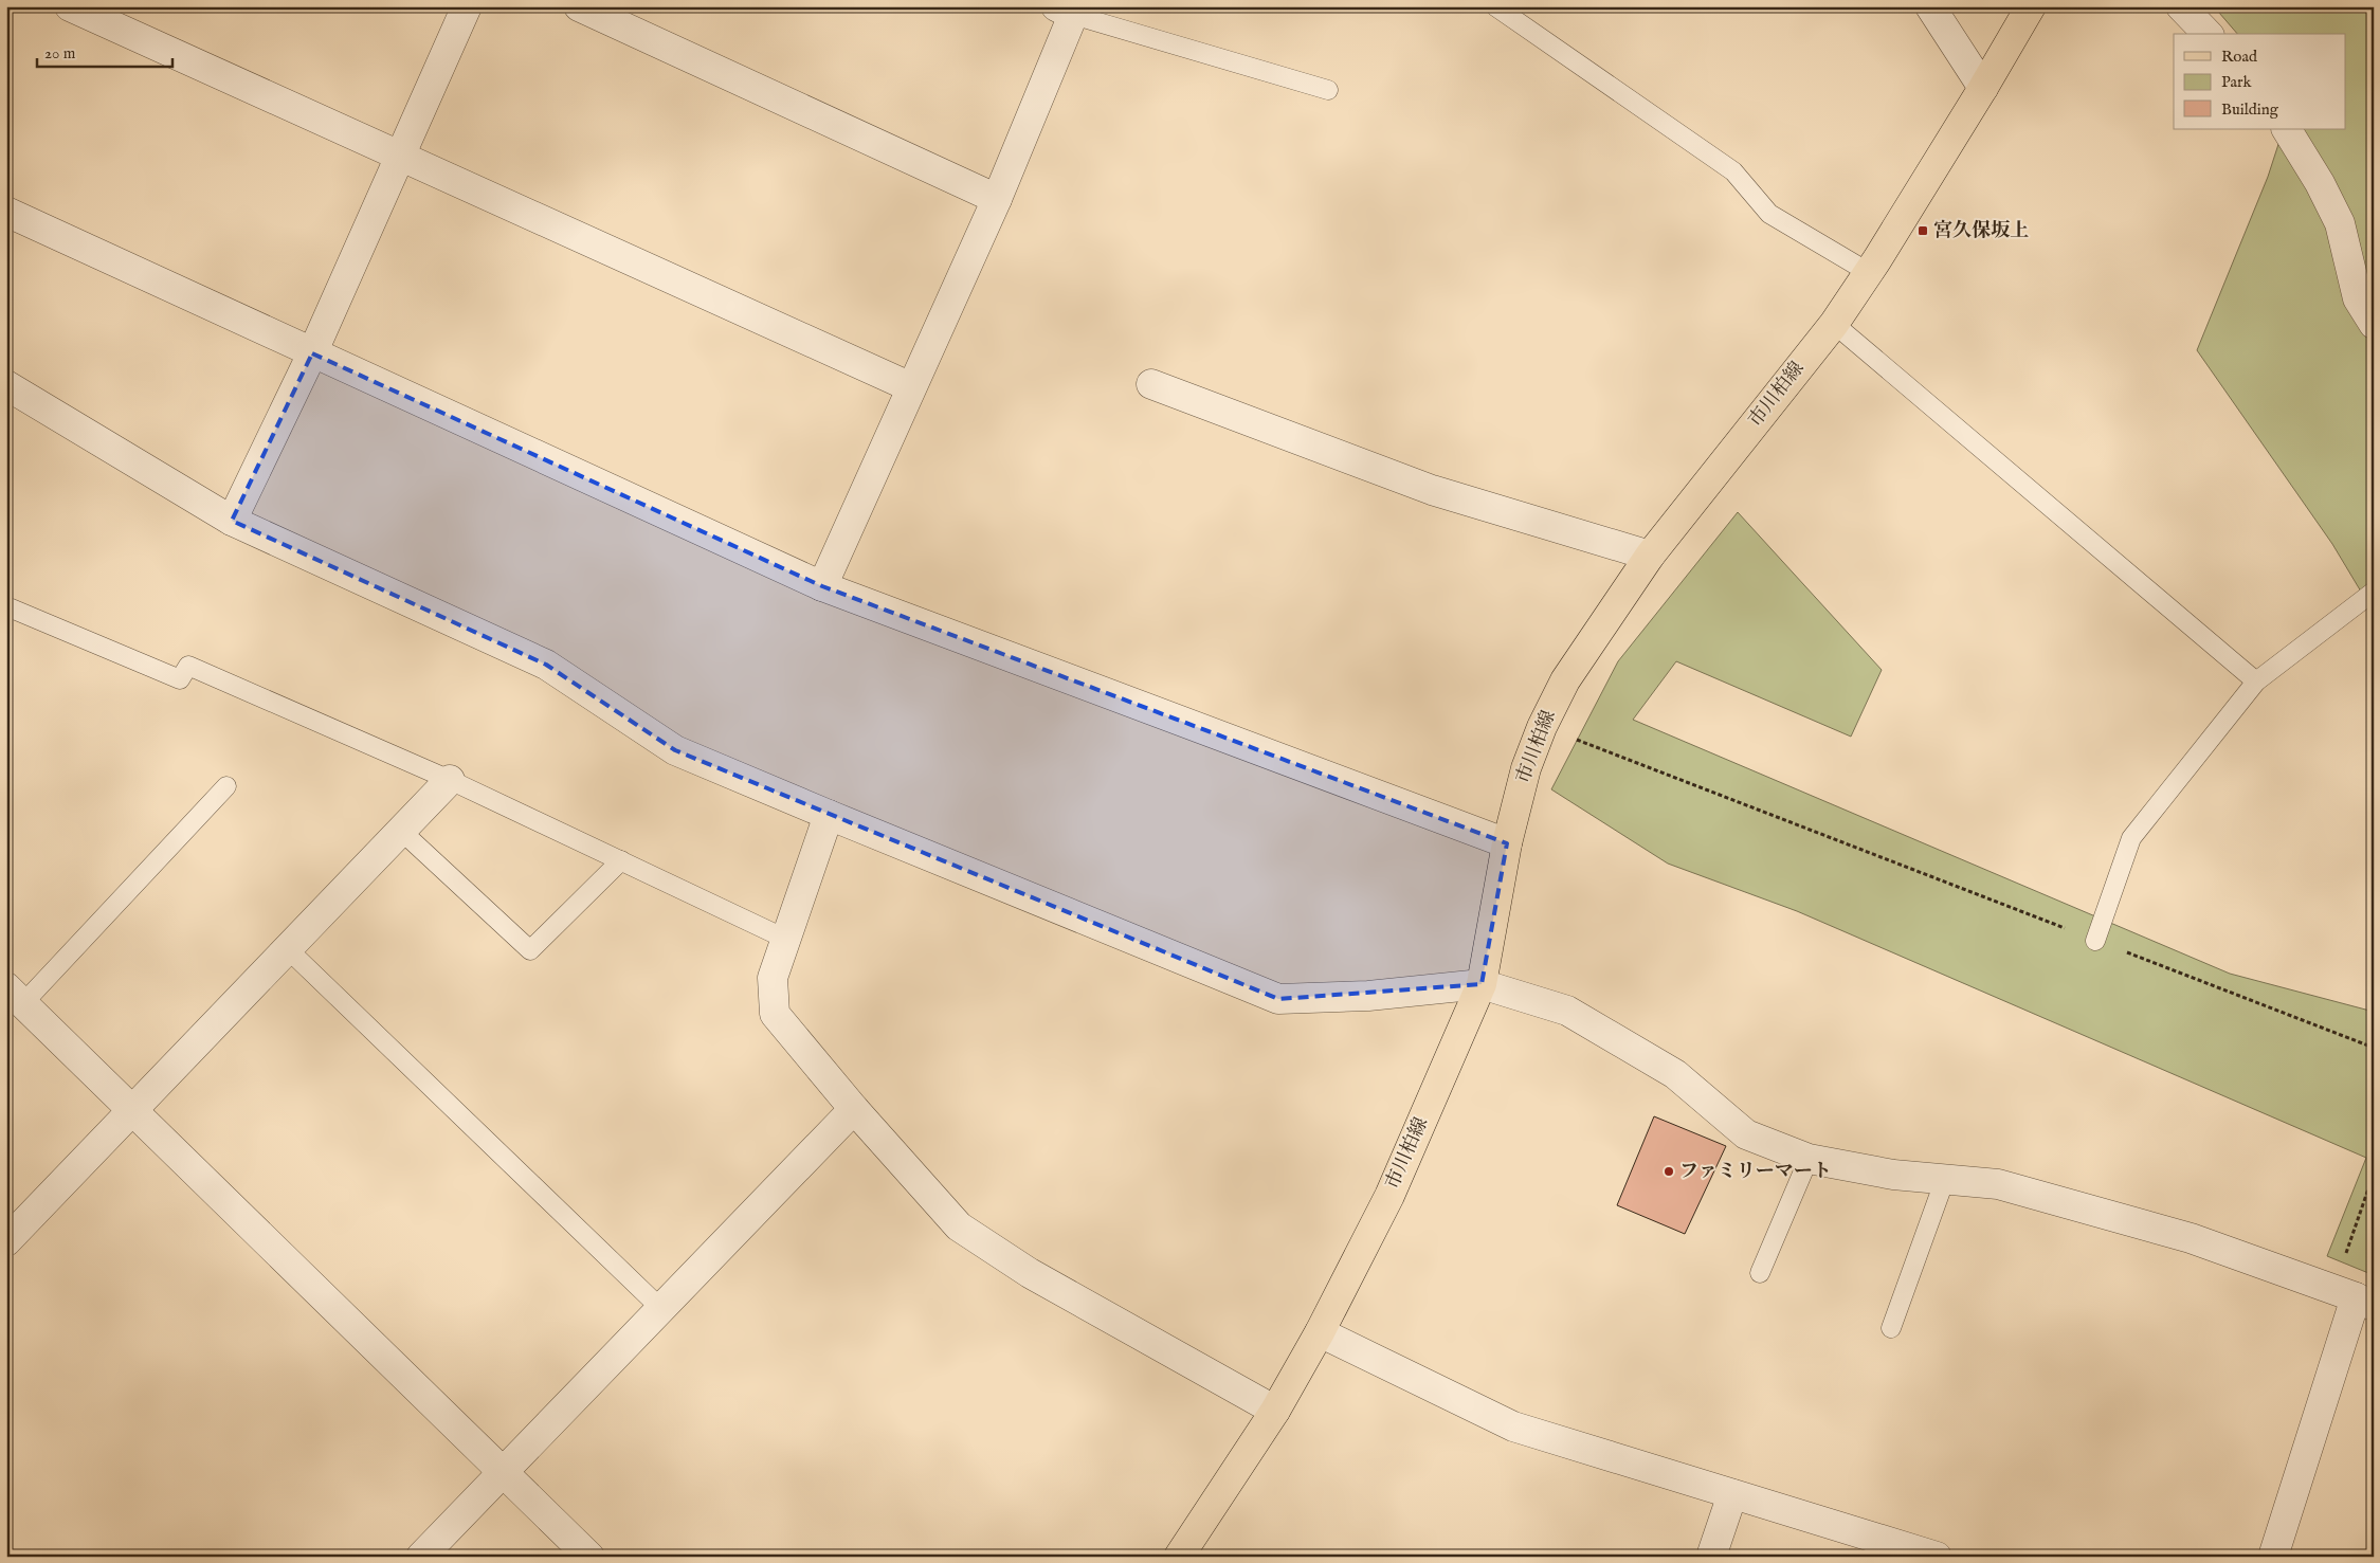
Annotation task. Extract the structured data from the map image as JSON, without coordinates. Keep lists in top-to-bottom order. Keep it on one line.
{"streets":{"main road":["市川柏線"]},"places":{"transit":["宮久保坂上"],"other":["ファミリーマート"]},"legend":["Road","Park","Building"],"scale_bar":"20 m"}
